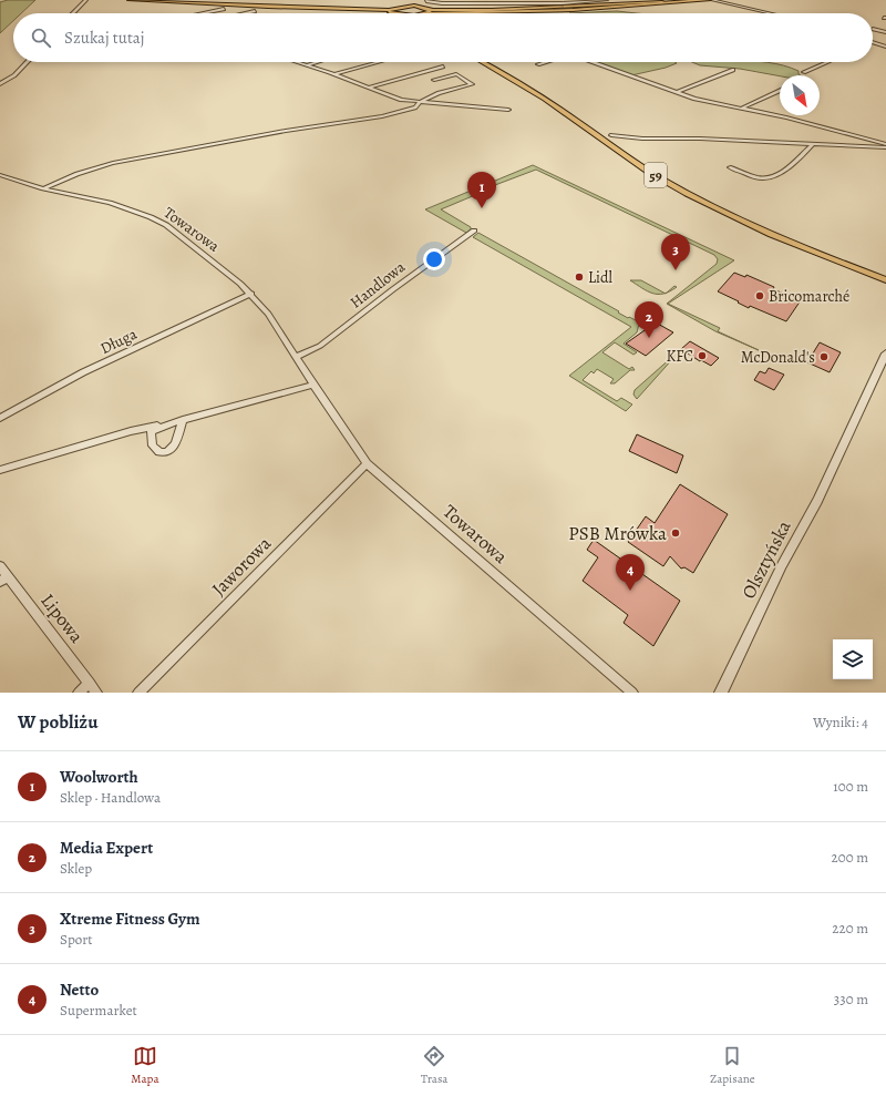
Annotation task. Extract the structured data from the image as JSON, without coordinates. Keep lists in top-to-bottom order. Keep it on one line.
{"streets":{"main road":["59"],"street":["Towarowa","Handlowa","Długa","Olsztyńska","Jaworowa","Lipowa"]},"crossings":[["Towarowa","Handlowa"],["Towarowa","Długa"],["Towarowa","Jaworowa"]],"places":["Lidl","Bricomarché","KFC","McDonald's","PSB Mrówka"],"north":"bottom right","page":{"search":"Szukaj tutaj","pins":["1","3","2","4"],"heading":["W pobliżu","Wyniki: 4"],"list":[{"mark":"1","name":"Woolworth","note":"Sklep · Handlowa","value":"100 m"},{"mark":"2","name":"Media Expert","note":"Sklep","value":"200 m"},{"mark":"3","name":"Xtreme Fitness Gym","note":"Sport","value":"220 m"},{"mark":"4","name":"Netto","note":"Supermarket","value":"330 m"}],"nav":["Mapa","Trasa","Zapisane"]}}
